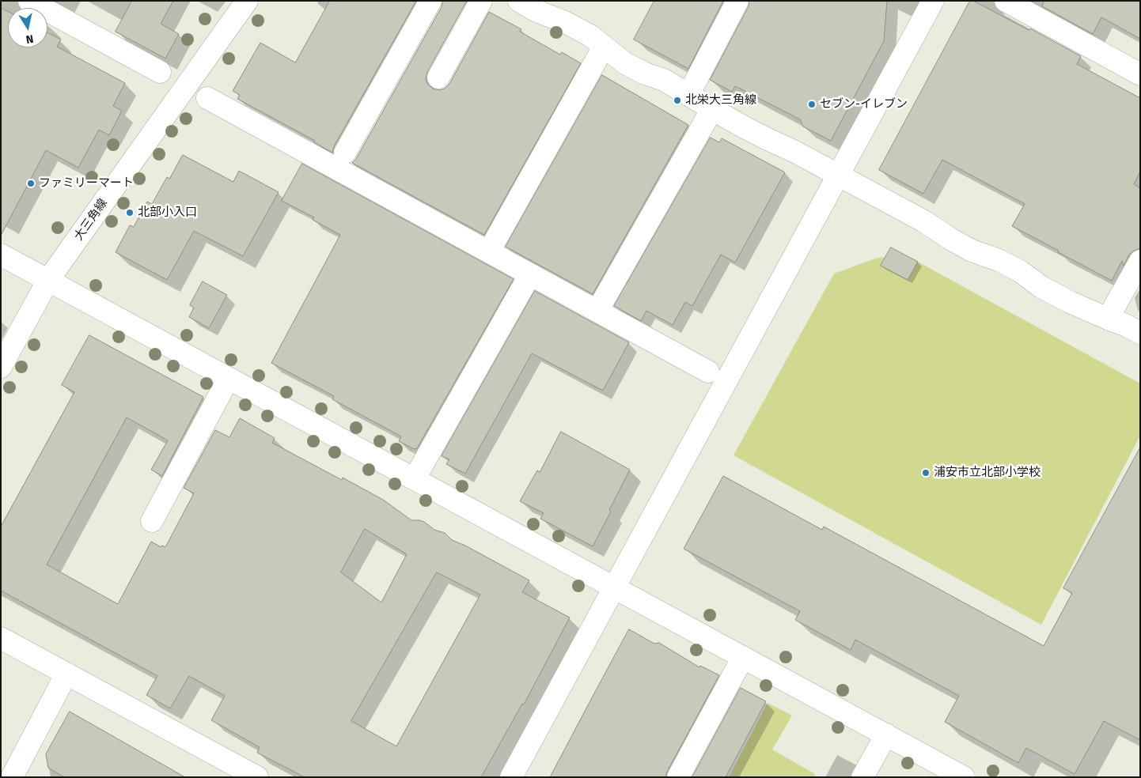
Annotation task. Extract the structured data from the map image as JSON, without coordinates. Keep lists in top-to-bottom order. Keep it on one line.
{"streets":{"street":["大三角線"]},"places":["北栄大三角線","セブン-イレブン","ファミリーマート","北部小入口","浦安市立北部小学校"],"north":"bottom"}
